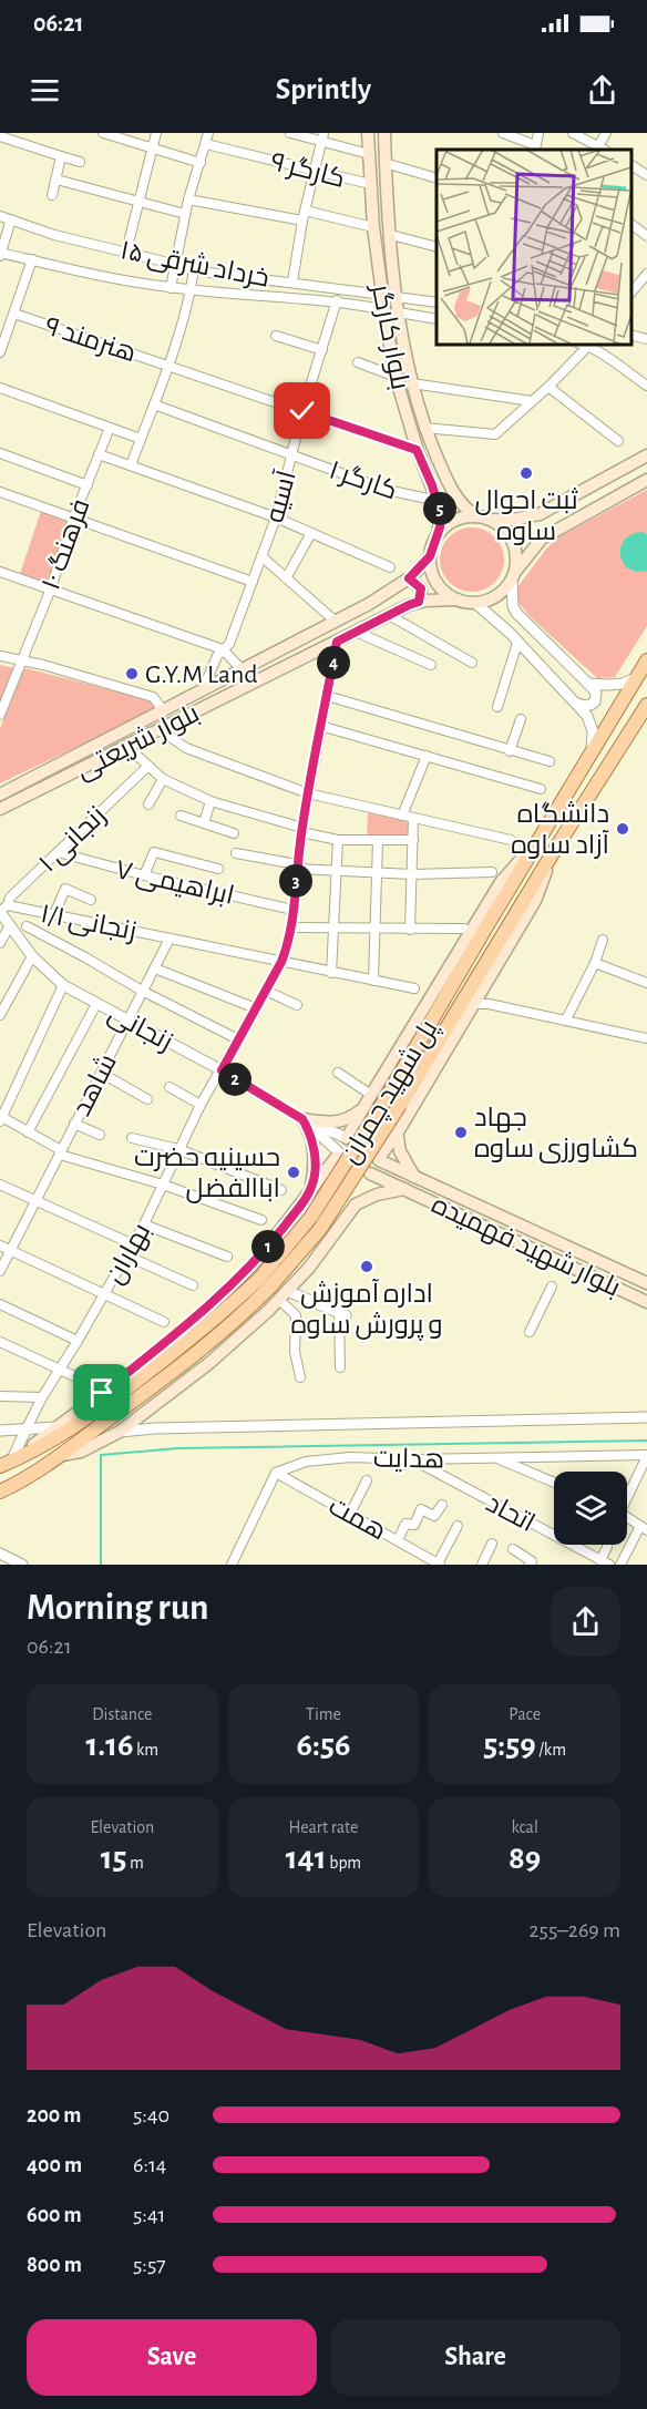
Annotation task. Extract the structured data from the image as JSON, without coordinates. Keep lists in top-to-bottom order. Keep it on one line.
{"streets":{"main road":["بلوار کارگر","بلوار شریعتی","پل شهید چمران","بلوار شهید فهمیده"],"street":["کارگر ۹","۱۵ خرداد شرقی","هنرمند ۹","کارگر ۱","آسیه","فرهنگ ۱۰","زنجانی ۱","ابراهیمی ۷","زنجانی ۱/۱","زنجانی","شاهد","بهاران","هدایت","اتحاد","همت"]},"crossings":[["کارگر ۹","بلوار کارگر"],["۱۵ خرداد شرقی","بلوار کارگر"],["۱۵ خرداد شرقی","آسیه"],["بلوار کارگر","هنرمند ۹"],["بلوار کارگر","کارگر ۱"],["بلوار کارگر","بلوار شریعتی"],["هنرمند ۹","آسیه"],["کارگر ۱","آسیه"],["آسیه","بلوار شریعتی"],["بلوار شریعتی","بهاران"],["زنجانی ۱","ابراهیمی ۷"],["زنجانی ۱","زنجانی ۱/۱"],["زنجانی ۱","زنجانی"],["ابراهیمی ۷","بهاران"],["زنجانی ۱/۱","زنجانی"],["زنجانی ۱/۱","شاهد"],["زنجانی ۱/۱","بهاران"],["زنجانی","شاهد"],["زنجانی","بهاران"],["هدایت","اتحاد"],["هدایت","همت"]],"places":["ثبت احوال ساوه","G.Y.M Land","دانشگاه آزاد ساوه","جهاد کشاورزی ساوه","حسینیه حضرت اباالفضل","اداره آموزش و پرورش ساوه"],"page":{"status":"06:21","header":"Sprintly","pins":["5","4","3","2","1"],"heading":["Morning run","06:21"],"stats":[["Distance","1.16 km"],["Time","6:56"],["Pace","5:59 /km"],["Elevation","15 m"],["Heart rate","141 bpm"],["kcal","89"]],"chart":["Elevation","255–269 m"],"list":[{"name":"200 m","note":"5:40"},{"name":"400 m","note":"6:14"},{"name":"600 m","note":"5:41"},{"name":"800 m","note":"5:57"}],"buttons":["Save","Share"]}}
